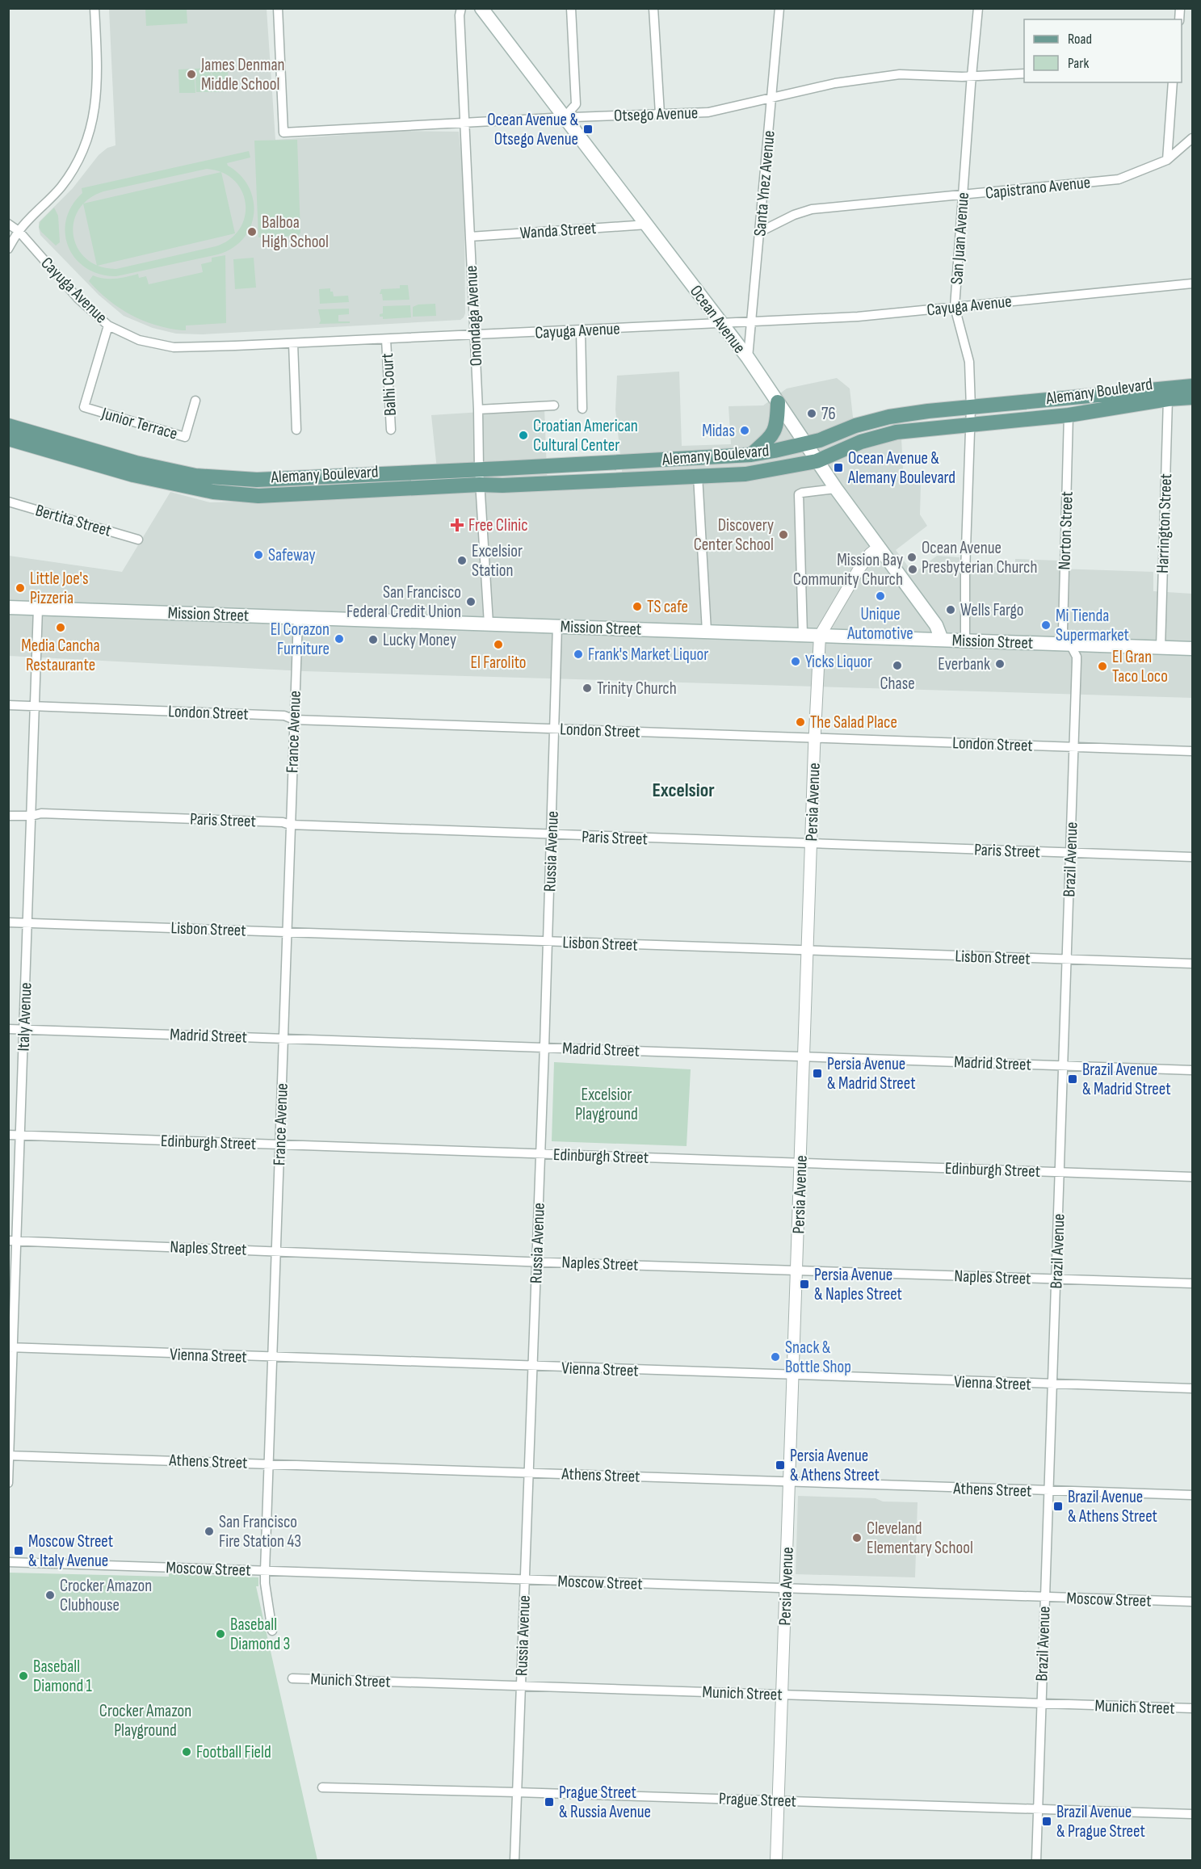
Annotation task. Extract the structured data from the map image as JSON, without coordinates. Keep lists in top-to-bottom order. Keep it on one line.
{"streets":{"main road":["Ocean Avenue","Alemany Boulevard","Mission Street"],"street":["Otsego Avenue","Santa Ynez Avenue","Capistrano Avenue","Wanda Street","San Juan Avenue","Cayuga Avenue","Onondaga Avenue","Balhi Court","Junior Terrace","Bertita Street","Harrington Street","Norton Street","London Street","France Avenue","Persia Avenue","Paris Street","Russia Avenue","Brazil Avenue","Lisbon Street","Italy Avenue","Madrid Street","Edinburgh Street","Naples Street","Vienna Street","Athens Street","Moscow Street","Munich Street","Prague Street"]},"crossings":[["Otsego Avenue","Santa Ynez Avenue"],["Otsego Avenue","San Juan Avenue"],["Otsego Avenue","Onondaga Avenue"],["Otsego Avenue","Ocean Avenue"],["Santa Ynez Avenue","Capistrano Avenue"],["Santa Ynez Avenue","Cayuga Avenue"],["Santa Ynez Avenue","Ocean Avenue"],["Capistrano Avenue","San Juan Avenue"],["Wanda Street","Onondaga Avenue"],["Wanda Street","Ocean Avenue"],["San Juan Avenue","Cayuga Avenue"],["San Juan Avenue","Alemany Boulevard"],["San Juan Avenue","Mission Street"],["Cayuga Avenue","Onondaga Avenue"],["Cayuga Avenue","Ocean Avenue"],["Cayuga Avenue","Balhi Court"],["Cayuga Avenue","Junior Terrace"],["Onondaga Avenue","Alemany Boulevard"],["Onondaga Avenue","Mission Street"],["Ocean Avenue","Alemany Boulevard"],["Ocean Avenue","Mission Street"],["Ocean Avenue","Persia Avenue"],["Alemany Boulevard","Harrington Street"],["Alemany Boulevard","Norton Street"],["Harrington Street","Mission Street"],["Norton Street","Mission Street"],["Norton Street","Brazil Avenue"],["Mission Street","France Avenue"],["Mission Street","Persia Avenue"],["Mission Street","Russia Avenue"],["Mission Street","Brazil Avenue"],["Mission Street","Italy Avenue"],["London Street","France Avenue"],["London Street","Persia Avenue"],["London Street","Russia Avenue"],["London Street","Brazil Avenue"],["London Street","Italy Avenue"],["France Avenue","Paris Street"],["France Avenue","Lisbon Street"],["France Avenue","Madrid Street"],["France Avenue","Edinburgh Street"],["France Avenue","Naples Street"],["France Avenue","Vienna Street"],["France Avenue","Athens Street"],["France Avenue","Moscow Street"],["Persia Avenue","Paris Street"],["Persia Avenue","Lisbon Street"],["Persia Avenue","Madrid Street"],["Persia Avenue","Edinburgh Street"],["Persia Avenue","Naples Street"],["Persia Avenue","Vienna Street"],["Persia Avenue","Athens Street"],["Persia Avenue","Moscow Street"],["Persia Avenue","Munich Street"],["Persia Avenue","Prague Street"],["Paris Street","Russia Avenue"],["Paris Street","Brazil Avenue"],["Paris Street","Italy Avenue"],["Russia Avenue","Lisbon Street"],["Russia Avenue","Madrid Street"],["Russia Avenue","Edinburgh Street"],["Russia Avenue","Naples Street"],["Russia Avenue","Vienna Street"],["Russia Avenue","Athens Street"],["Russia Avenue","Moscow Street"],["Russia Avenue","Munich Street"],["Russia Avenue","Prague Street"],["Brazil Avenue","Lisbon Street"],["Brazil Avenue","Madrid Street"],["Brazil Avenue","Edinburgh Street"],["Brazil Avenue","Naples Street"],["Brazil Avenue","Vienna Street"],["Brazil Avenue","Athens Street"],["Brazil Avenue","Moscow Street"],["Brazil Avenue","Munich Street"],["Brazil Avenue","Prague Street"],["Lisbon Street","Italy Avenue"],["Italy Avenue","Madrid Street"],["Italy Avenue","Edinburgh Street"],["Italy Avenue","Naples Street"],["Italy Avenue","Vienna Street"],["Italy Avenue","Athens Street"]],"districts":["Excelsior"],"parks":["Excelsior Playground","Crocker Amazon Playground"],"places":{"other":["James Denman Middle School","Balboa High School","76","Midas","Croatian American Cultural Center","Discovery Center School","Safeway","Ocean Avenue Presbyterian Church","Excelsior Station","Mission Bay Community Church","Little Joe's Pizzeria","Unique Automotive","San Francisco Federal Credit Union","TS cafe","Wells Fargo","Mi Tienda Supermarket","Media Cancha Restaurante","El Corazon Furniture","Lucky Money","El Farolito","Frank's Market Liquor","Yicks Liquor","Everbank","Chase","El Gran Taco Loco","Trinity Church","The Salad Place","Snack & Bottle Shop","San Francisco Fire Station 43","Cleveland Elementary School","Crocker Amazon Clubhouse","Baseball Diamond 3","Baseball Diamond 1","Football Field"],"transit":["Ocean Avenue & Otsego Avenue","Ocean Avenue & Alemany Boulevard","Persia Avenue & Madrid Street","Brazil Avenue & Madrid Street","Persia Avenue & Naples Street","Persia Avenue & Athens Street","Brazil Avenue & Athens Street","Moscow Street & Italy Avenue","Prague Street & Russia Avenue","Brazil Avenue & Prague Street"],"health":["Free Clinic"]},"legend":["Road","Park"]}
